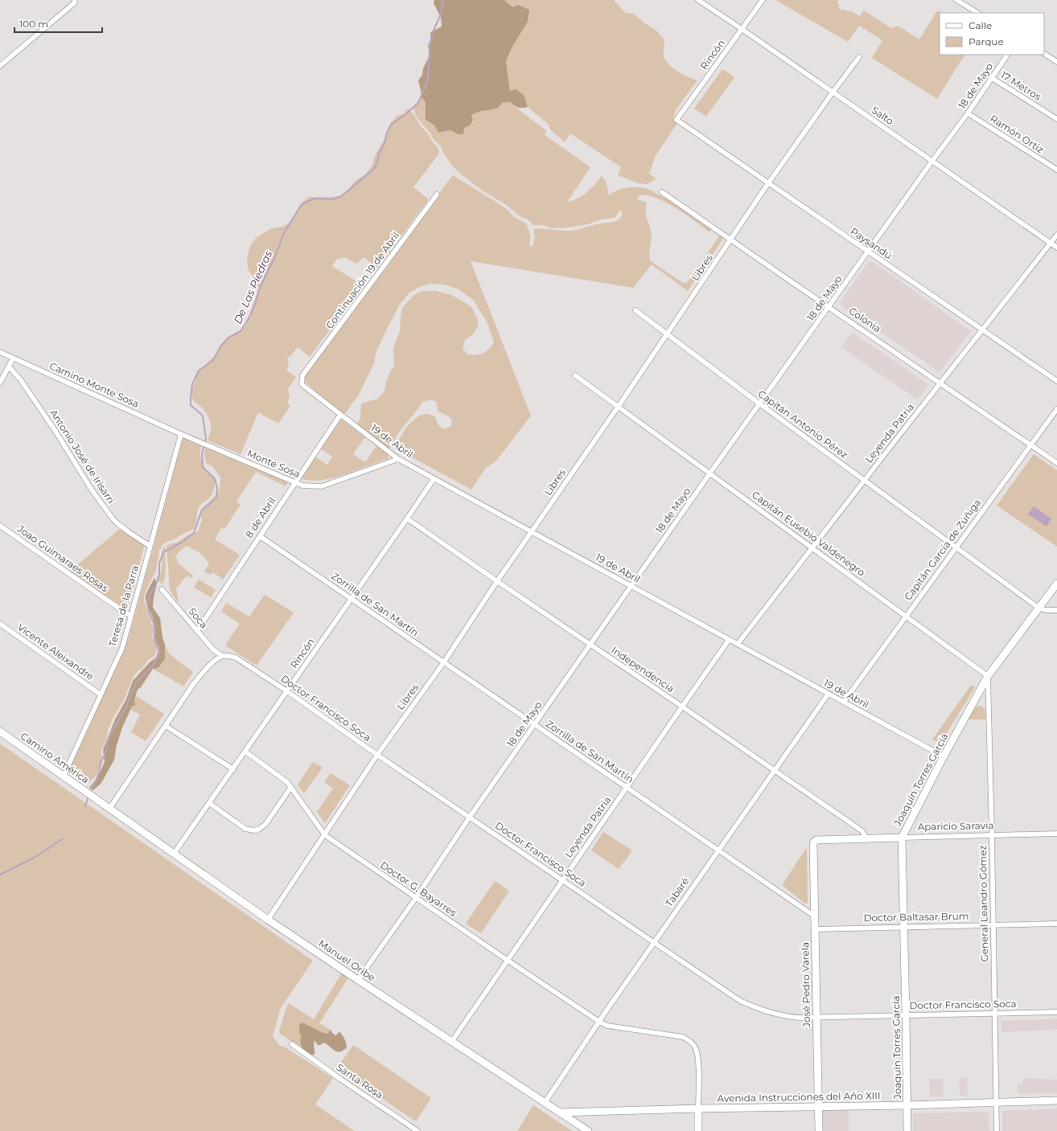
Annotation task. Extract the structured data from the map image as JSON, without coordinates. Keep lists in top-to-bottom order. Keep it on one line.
{"streets":{"street":["Rincón","18 de Mayo","17 Metros","Salto","Ramón Ortiz","Paysandú","Libres","Continuación 19 de Abril","Colonia","Camino Monte Sosa","Capitán Antonio Pérez","Leyenda Patria","19 de Abril","Antonio José de Irisarri","Monte Sosa","8 de Abril","Capitán Eusebio Valdenegro","Capitán García de Zúñiga","Joao Guimaraes Rosas","Zorrilla de San Martín","Teresa de la Parra","Soca","Vicente Aleixandre","Independencia","Doctor Francisco Soca","Camino América","Joaquín Torres García","Aparicio Saravia","Doctor G. Bayarres","Tabaré","General Leandro Gómez","Doctor Baltasar Brum","Manuel Oribe","José Pedro Varela","Santa Rosa","Avenida Instrucciones del Año XIII"]},"crossings":[["Rincón","Salto"],["Rincón","Paysandú"],["Rincón","19 de Abril"],["Rincón","Zorrilla de San Martín"],["Rincón","Independencia"],["Rincón","Doctor Francisco Soca"],["Rincón","Doctor G. Bayarres"],["Rincón","Manuel Oribe"],["18 de Mayo","17 Metros"],["18 de Mayo","Salto"],["18 de Mayo","Ramón Ortiz"],["18 de Mayo","Paysandú"],["18 de Mayo","Colonia"],["18 de Mayo","Capitán Antonio Pérez"],["18 de Mayo","19 de Abril"],["18 de Mayo","Capitán Eusebio Valdenegro"],["18 de Mayo","Zorrilla de San Martín"],["18 de Mayo","Independencia"],["18 de Mayo","Doctor Francisco Soca"],["18 de Mayo","Doctor G. Bayarres"],["18 de Mayo","Manuel Oribe"],["Salto","Libres"],["Salto","Leyenda Patria"],["Paysandú","Libres"],["Paysandú","Leyenda Patria"],["Libres","Colonia"],["Libres","Capitán Antonio Pérez"],["Libres","19 de Abril"],["Libres","Capitán Eusebio Valdenegro"],["Libres","Zorrilla de San Martín"],["Libres","Independencia"],["Libres","Doctor Francisco Soca"],["Libres","Doctor G. Bayarres"],["Libres","Manuel Oribe"],["Continuación 19 de Abril","19 de Abril"],["Colonia","Leyenda Patria"],["Colonia","Capitán García de Zúñiga"],["Camino Monte Sosa","Monte Sosa"],["Camino Monte Sosa","Teresa de la Parra"],["Capitán Antonio Pérez","Leyenda Patria"],["Capitán Antonio Pérez","Capitán García de Zúñiga"],["Capitán Antonio Pérez","Joaquín Torres García"],["Leyenda Patria","19 de Abril"],["Leyenda Patria","Capitán Eusebio Valdenegro"],["Leyenda Patria","Zorrilla de San Martín"],["Leyenda Patria","Independencia"],["Leyenda Patria","Doctor Francisco Soca"],["Leyenda Patria","Doctor G. Bayarres"],["Leyenda Patria","Manuel Oribe"],["19 de Abril","Monte Sosa"],["19 de Abril","8 de Abril"],["19 de Abril","Capitán García de Zúñiga"],["19 de Abril","Joaquín Torres García"],["19 de Abril","Tabaré"],["Antonio José de Irisarri","Teresa de la Parra"],["Monte Sosa","8 de Abril"],["Monte Sosa","Teresa de la Parra"],["8 de Abril","Zorrilla de San Martín"],["8 de Abril","Soca"],["Capitán Eusebio Valdenegro","Capitán García de Zúñiga"],["Capitán Eusebio Valdenegro","Joaquín Torres García"],["Capitán Eusebio Valdenegro","General Leandro Gómez"],["Joao Guimaraes Rosas","Teresa de la Parra"],["Zorrilla de San Martín","Tabaré"],["Zorrilla de San Martín","José Pedro Varela"],["Teresa de la Parra","Vicente Aleixandre"],["Teresa de la Parra","Camino América"],["Soca","Doctor Francisco Soca"],["Independencia","Aparicio Saravia"],["Independencia","Tabaré"],["Doctor Francisco Soca","Joaquín Torres García"],["Doctor Francisco Soca","Tabaré"],["Doctor Francisco Soca","General Leandro Gómez"],["Doctor Francisco Soca","José Pedro Varela"],["Camino América","Manuel Oribe"],["Joaquín Torres García","Aparicio Saravia"],["Joaquín Torres García","General Leandro Gómez"],["Joaquín Torres García","Doctor Baltasar Brum"],["Joaquín Torres García","Avenida Instrucciones del Año XIII"],["Aparicio Saravia","General Leandro Gómez"],["Aparicio Saravia","José Pedro Varela"],["Doctor G. Bayarres","Tabaré"],["Doctor G. Bayarres","Avenida Instrucciones del Año XIII"],["Tabaré","Manuel Oribe"],["General Leandro Gómez","Doctor Baltasar Brum"],["General Leandro Gómez","Avenida Instrucciones del Año XIII"],["Doctor Baltasar Brum","José Pedro Varela"],["Manuel Oribe","Avenida Instrucciones del Año XIII"],["José Pedro Varela","Avenida Instrucciones del Año XIII"]],"water":["De Las Piedras"],"legend":["Calle","Parque"],"scale_bar":"100 m"}
